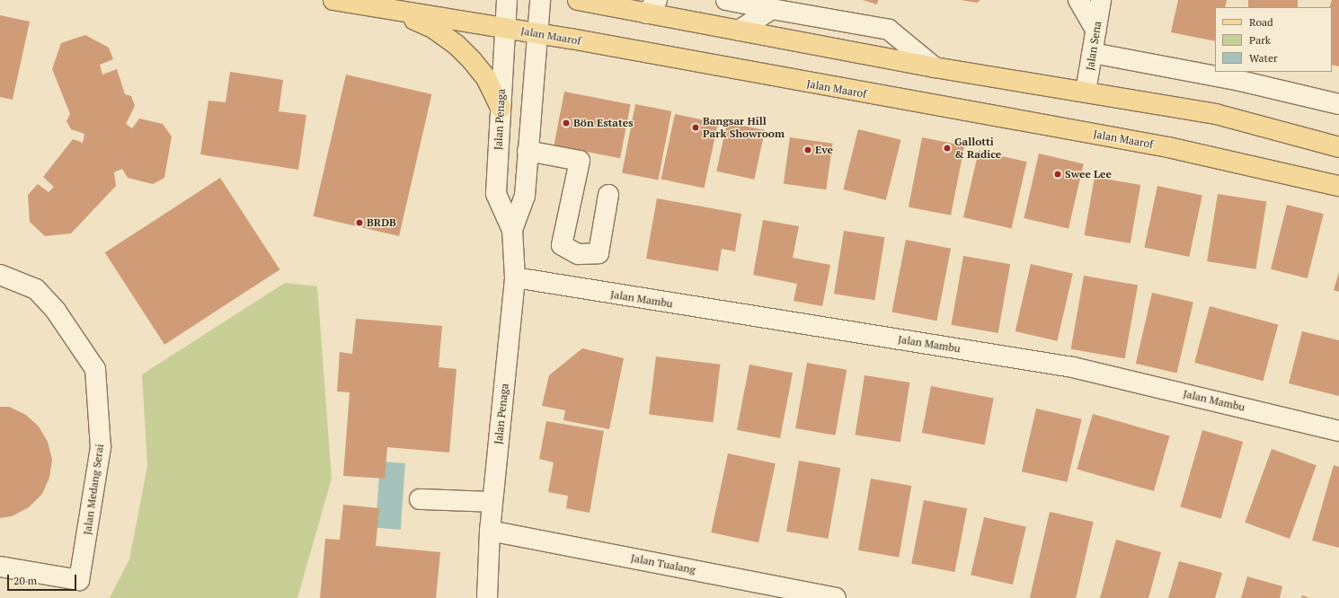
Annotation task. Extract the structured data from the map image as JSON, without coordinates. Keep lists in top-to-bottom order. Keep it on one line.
{"streets":{"main road":["Jalan Maarof"],"street":["Jalan Sena","Jalan Penaga","Jalan Mambu","Jalan Medang Serai","Jalan Tualang"]},"crossings":[["Jalan Maarof","Jalan Penaga"],["Jalan Penaga","Jalan Mambu"],["Jalan Penaga","Jalan Tualang"]],"places":["Bön Estates","Bangsar Hill Park Showroom","Gallotti & Radice","Eve","Swee Lee","BRDB"],"legend":["Road","Park","Water"],"scale_bar":"20 m"}
